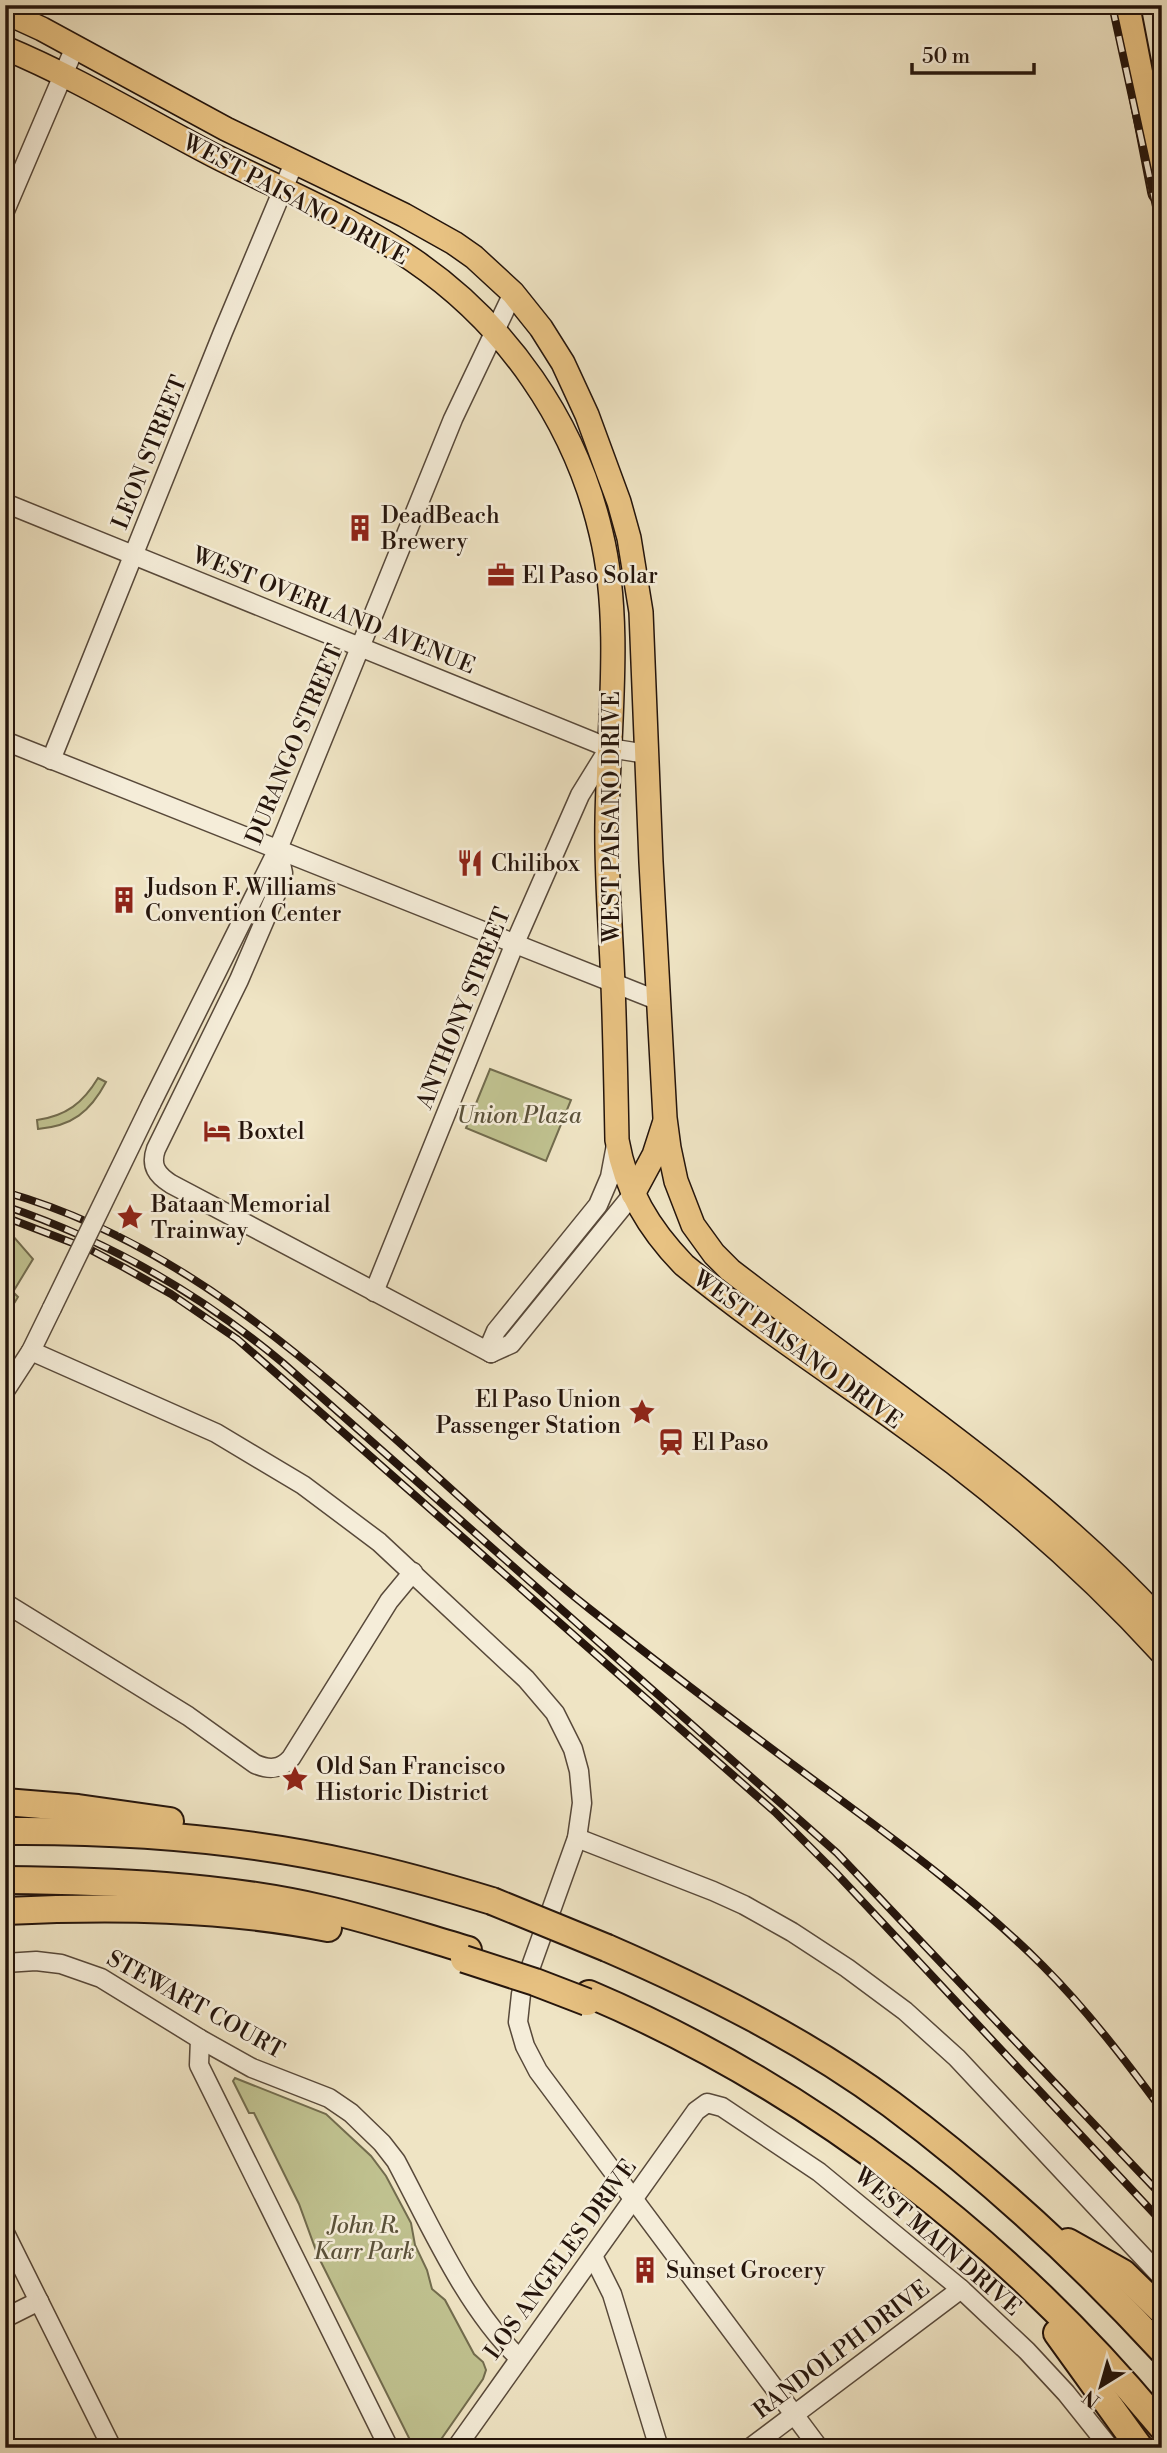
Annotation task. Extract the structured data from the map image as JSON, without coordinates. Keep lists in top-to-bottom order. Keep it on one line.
{"streets":{"main road":["WEST PAISANO DRIVE"],"street":["LEON STREET","WEST OVERLAND AVENUE","DURANGO STREET","ANTHONY STREET","STEWART COURT","WEST MAIN DRIVE","LOS ANGELES DRIVE","RANDOLPH DRIVE"]},"crossings":[["WEST PAISANO DRIVE","LEON STREET"],["WEST PAISANO DRIVE","WEST OVERLAND AVENUE"],["WEST PAISANO DRIVE","DURANGO STREET"],["WEST PAISANO DRIVE","ANTHONY STREET"],["LEON STREET","WEST OVERLAND AVENUE"],["WEST OVERLAND AVENUE","DURANGO STREET"],["WEST OVERLAND AVENUE","ANTHONY STREET"],["STEWART COURT","LOS ANGELES DRIVE"],["WEST MAIN DRIVE","LOS ANGELES DRIVE"],["WEST MAIN DRIVE","RANDOLPH DRIVE"]],"parks":["Union Plaza","John R. Karr Park"],"places":{"building":["DeadBeach Brewery","Judson F. Williams Convention Center","Sunset Grocery"],"office":["El Paso Solar"],"restaurant":["Chilibox"],"hotel":["Boxtel"],"place":["Bataan Memorial Trainway","El Paso Union Passenger Station","Old San Francisco Historic District"],"station":["El Paso"]},"scale_bar":"50 m","north":"bottom left"}
